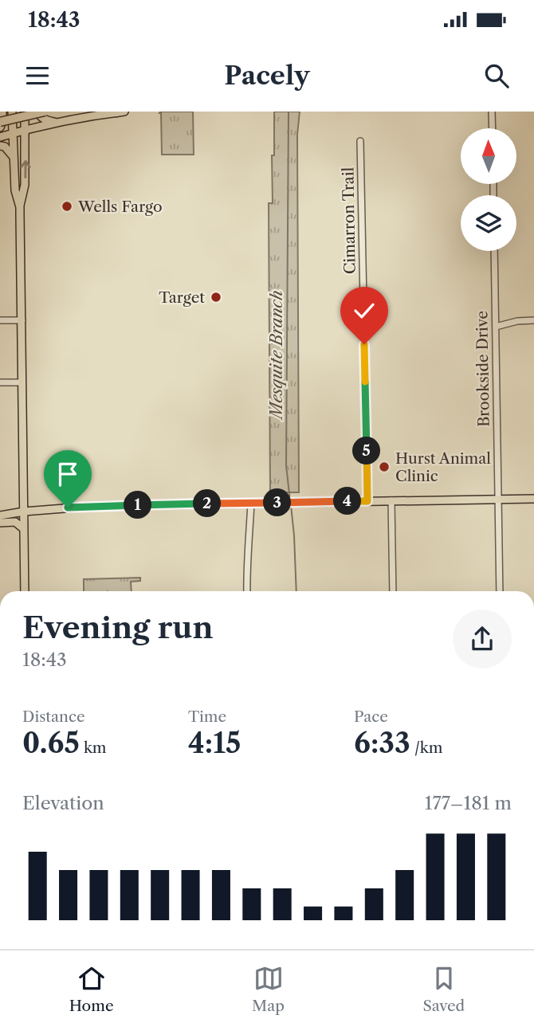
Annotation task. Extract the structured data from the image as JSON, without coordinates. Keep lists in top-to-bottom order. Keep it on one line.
{"streets":{"street":["Cimarron Trail","Brookside Drive"]},"water":["Mesquite Branch"],"places":["Wells Fargo","Target","Hurst Animal Clinic"],"north":"top","page":{"status":"18:43","header":"Pacely","pins":["5","4","3","2","1"],"heading":["Evening run","18:43"],"stats":[["Distance","0.65 km"],["Time","4:15"],["Pace","6:33 /km"]],"chart":["Elevation","177–181 m"],"tabs":["Home","Map","Saved"]}}
